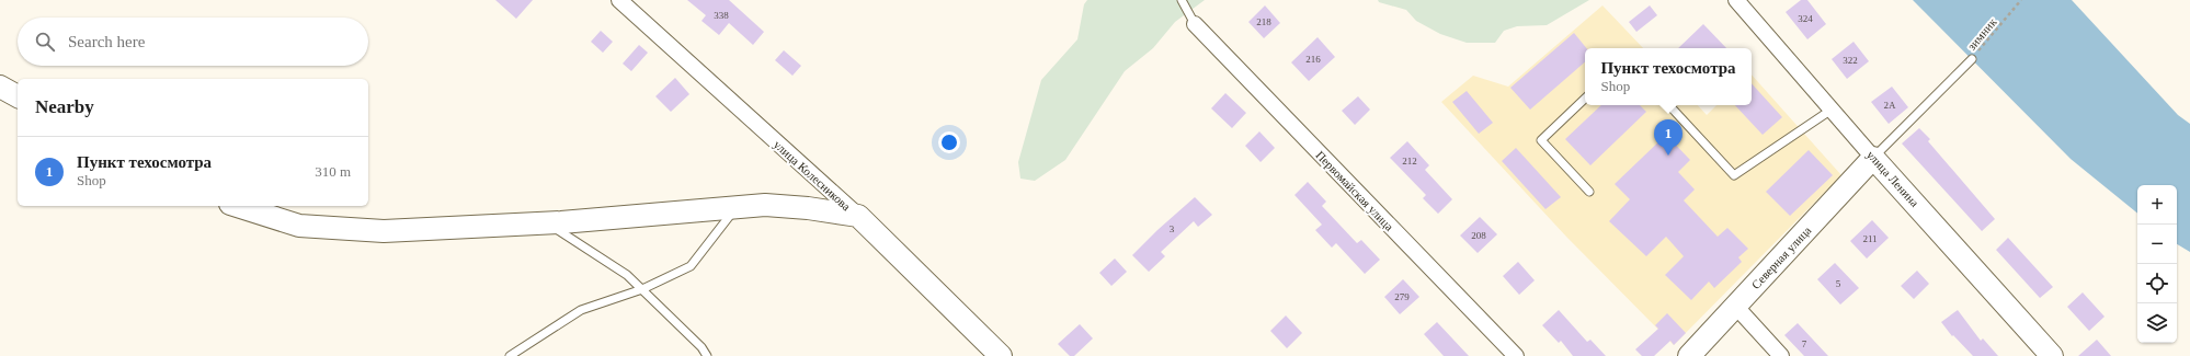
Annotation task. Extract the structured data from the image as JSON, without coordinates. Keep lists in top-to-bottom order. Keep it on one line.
{"streets":{"street":["улица Колесникова","улица Ленина","Первомайская улица","Северная улица"],"path":["зимник"]},"crossings":[["улица Ленина","Северная улица"]],"house_numbers":["338","324","218","216","322","2А","212","3","208","211","5","279","7"],"page":{"search":"Search here","popup":["Пункт техосмотра","Shop"],"heading":"Nearby","pins":"1","list":[{"mark":"1","name":"Пункт техосмотра","note":"Shop","value":"310 m"}],"map_buttons":["+","−"]}}
